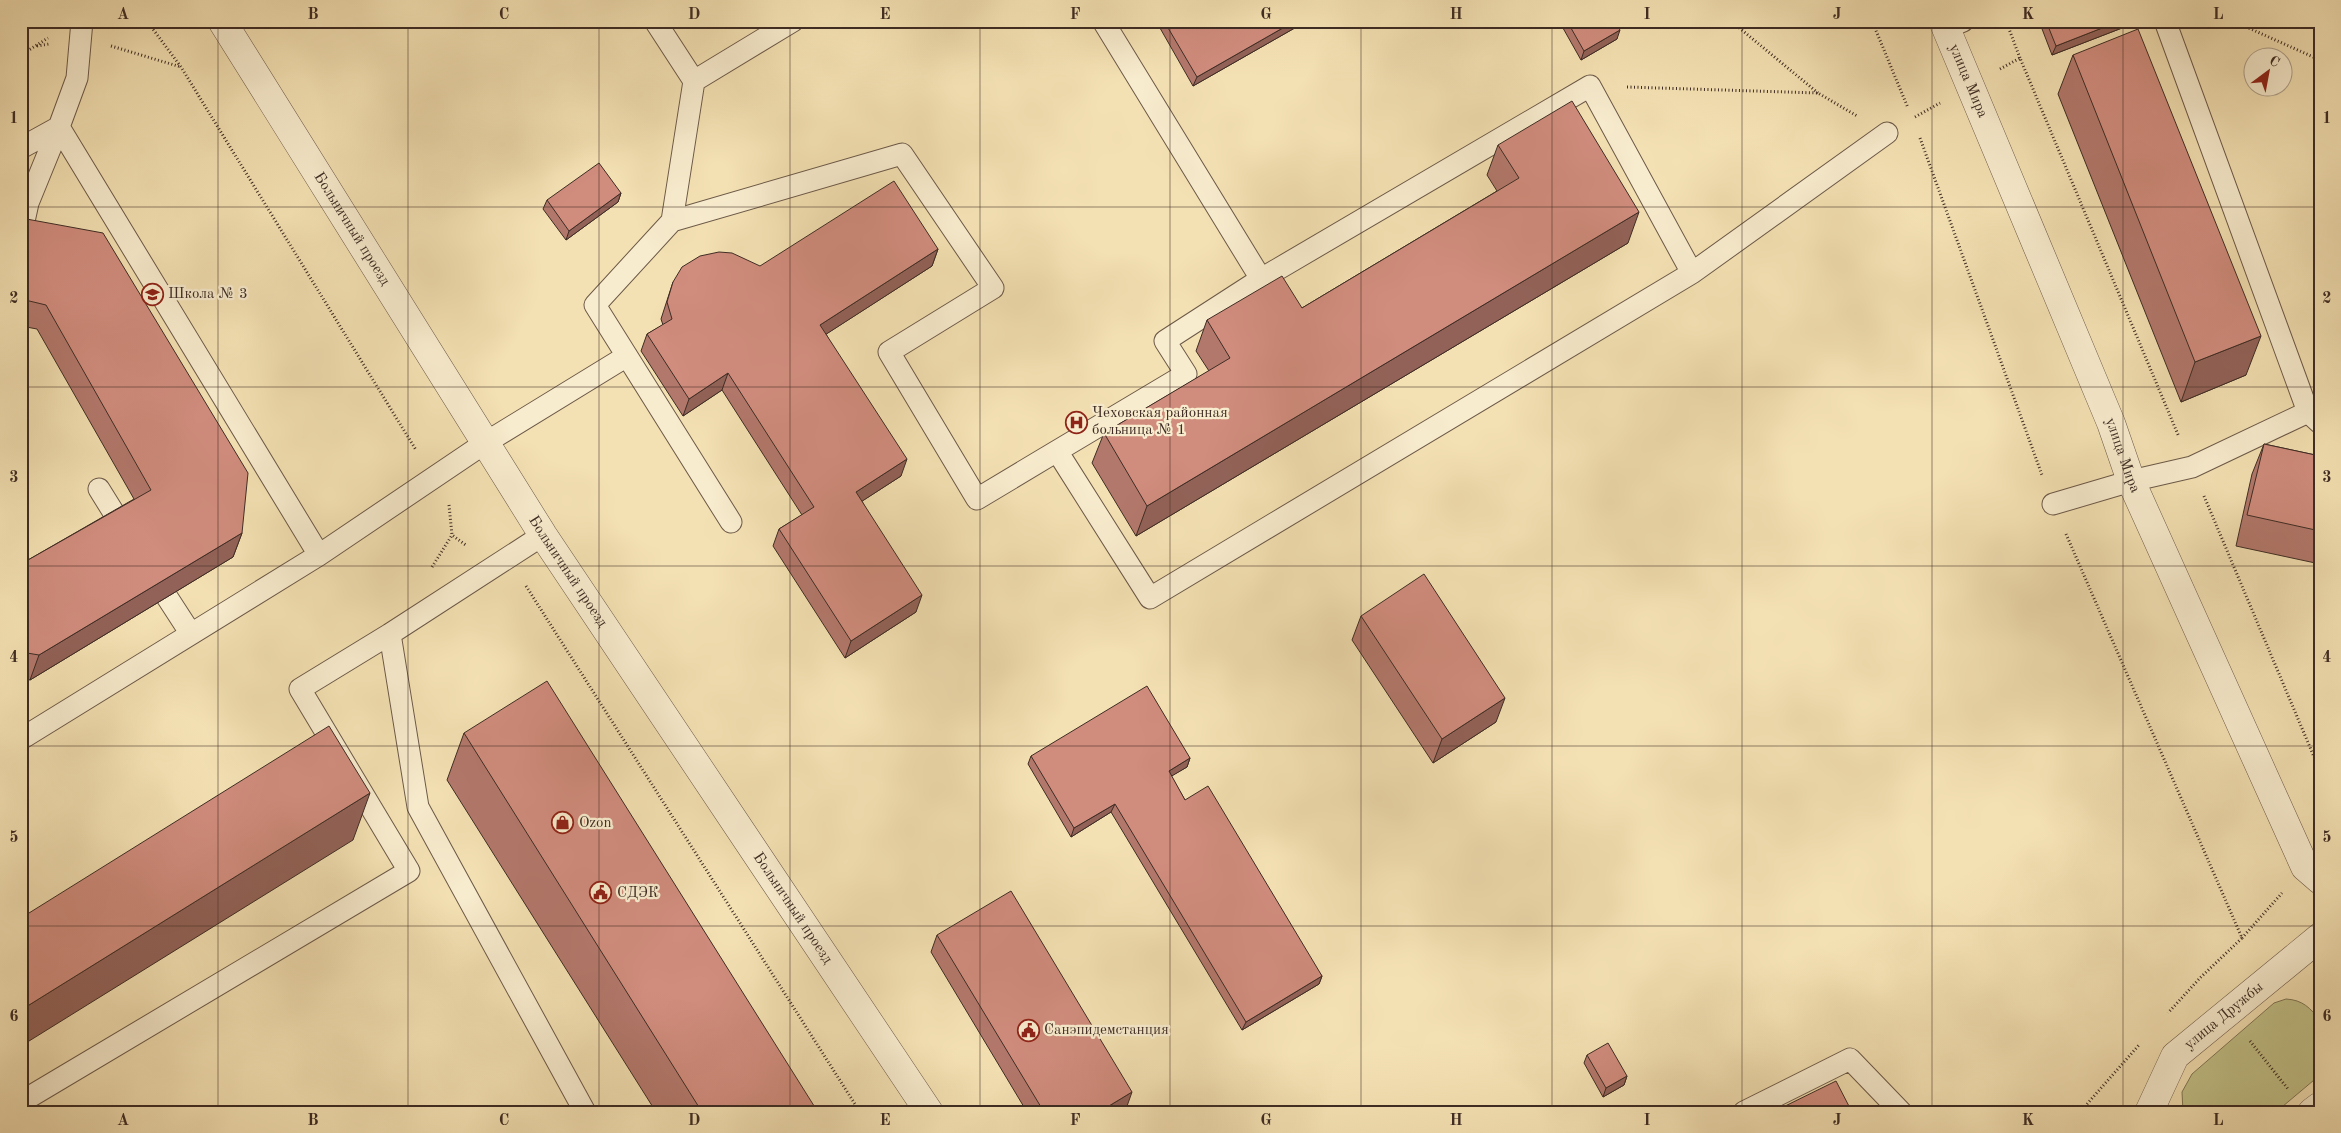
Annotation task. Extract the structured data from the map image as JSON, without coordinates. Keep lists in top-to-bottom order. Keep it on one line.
{"streets":{"street":["улица Мира","Больничный проезд","улица Дружбы"]},"places":{"school or university":["Школа № 3"],"hospital":["Чеховская районная больница № 1"],"shop":["Ozon"],"public building":["СДЭК","Санэпидемстанция"]},"north":"top right","grid":{"columns":["A","B","C","D","E","F","G","H","I","J","K","L"],"rows":["1","2","3","4","5","6"]}}
